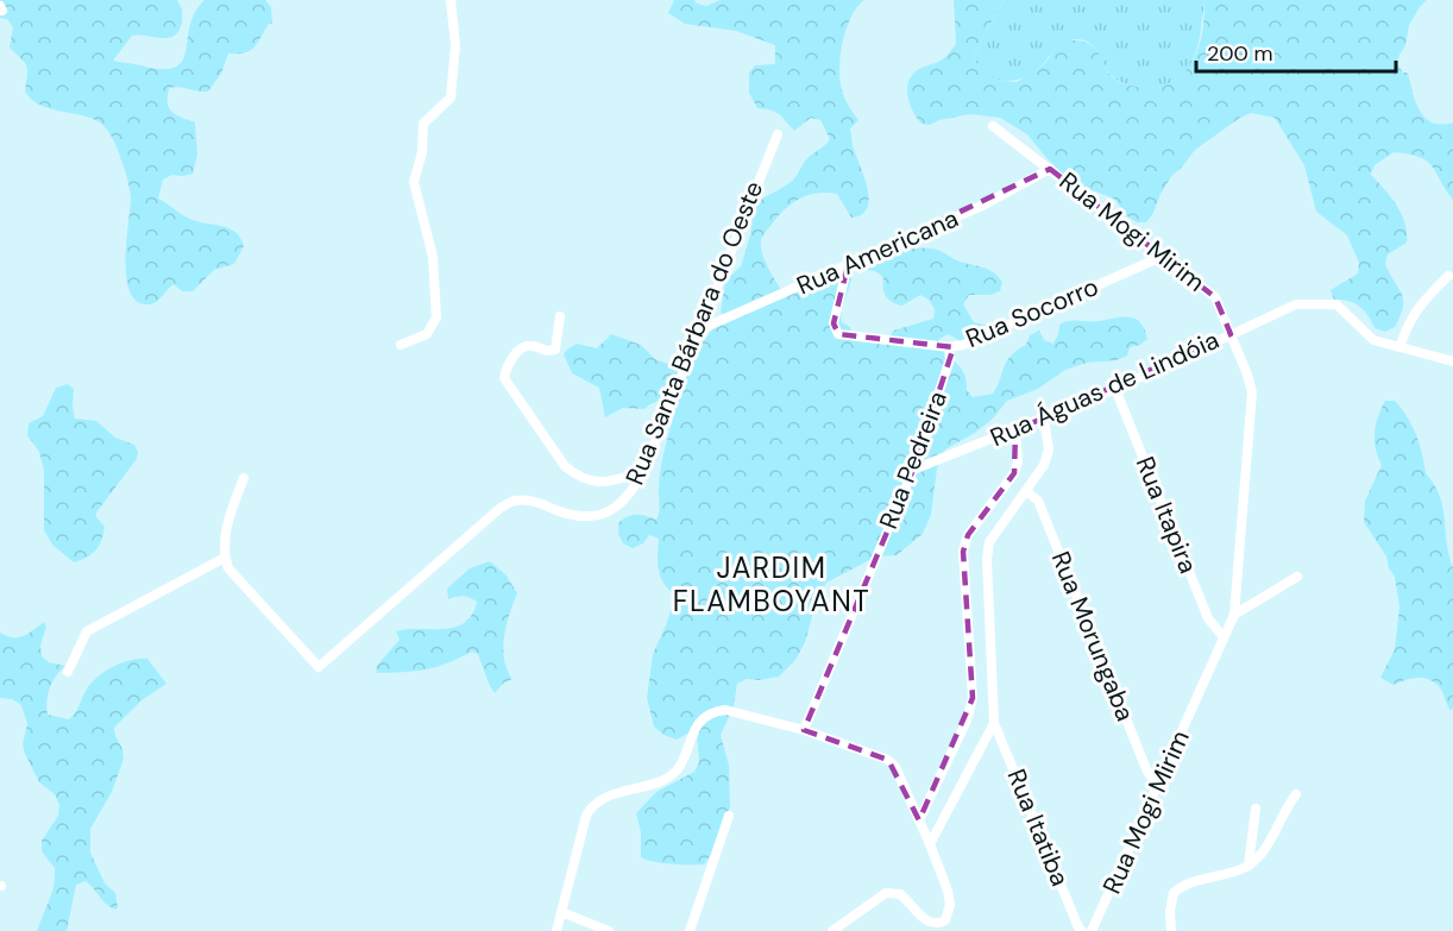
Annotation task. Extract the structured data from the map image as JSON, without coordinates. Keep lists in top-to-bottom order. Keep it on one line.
{"streets":{"street":["Rua Mogi Mirim","Rua Americana","Rua Socorro","Rua Santa Bárbara do Oeste","Rua Águas de Lindóia","Rua Pedreira","Rua Itapira","Rua Morungaba","Rua Itatiba"]},"crossings":[["Rua Mogi Mirim","Rua Americana"],["Rua Mogi Mirim","Rua Socorro"],["Rua Mogi Mirim","Rua Águas de Lindóia"],["Rua Mogi Mirim","Rua Itapira"],["Rua Mogi Mirim","Rua Morungaba"],["Rua Americana","Rua Socorro"],["Rua Americana","Rua Santa Bárbara do Oeste"],["Rua Socorro","Rua Pedreira"],["Rua Águas de Lindóia","Rua Pedreira"],["Rua Águas de Lindóia","Rua Itapira"]],"districts":["JARDIM FLAMBOYANT"],"scale_bar":"200 m"}
